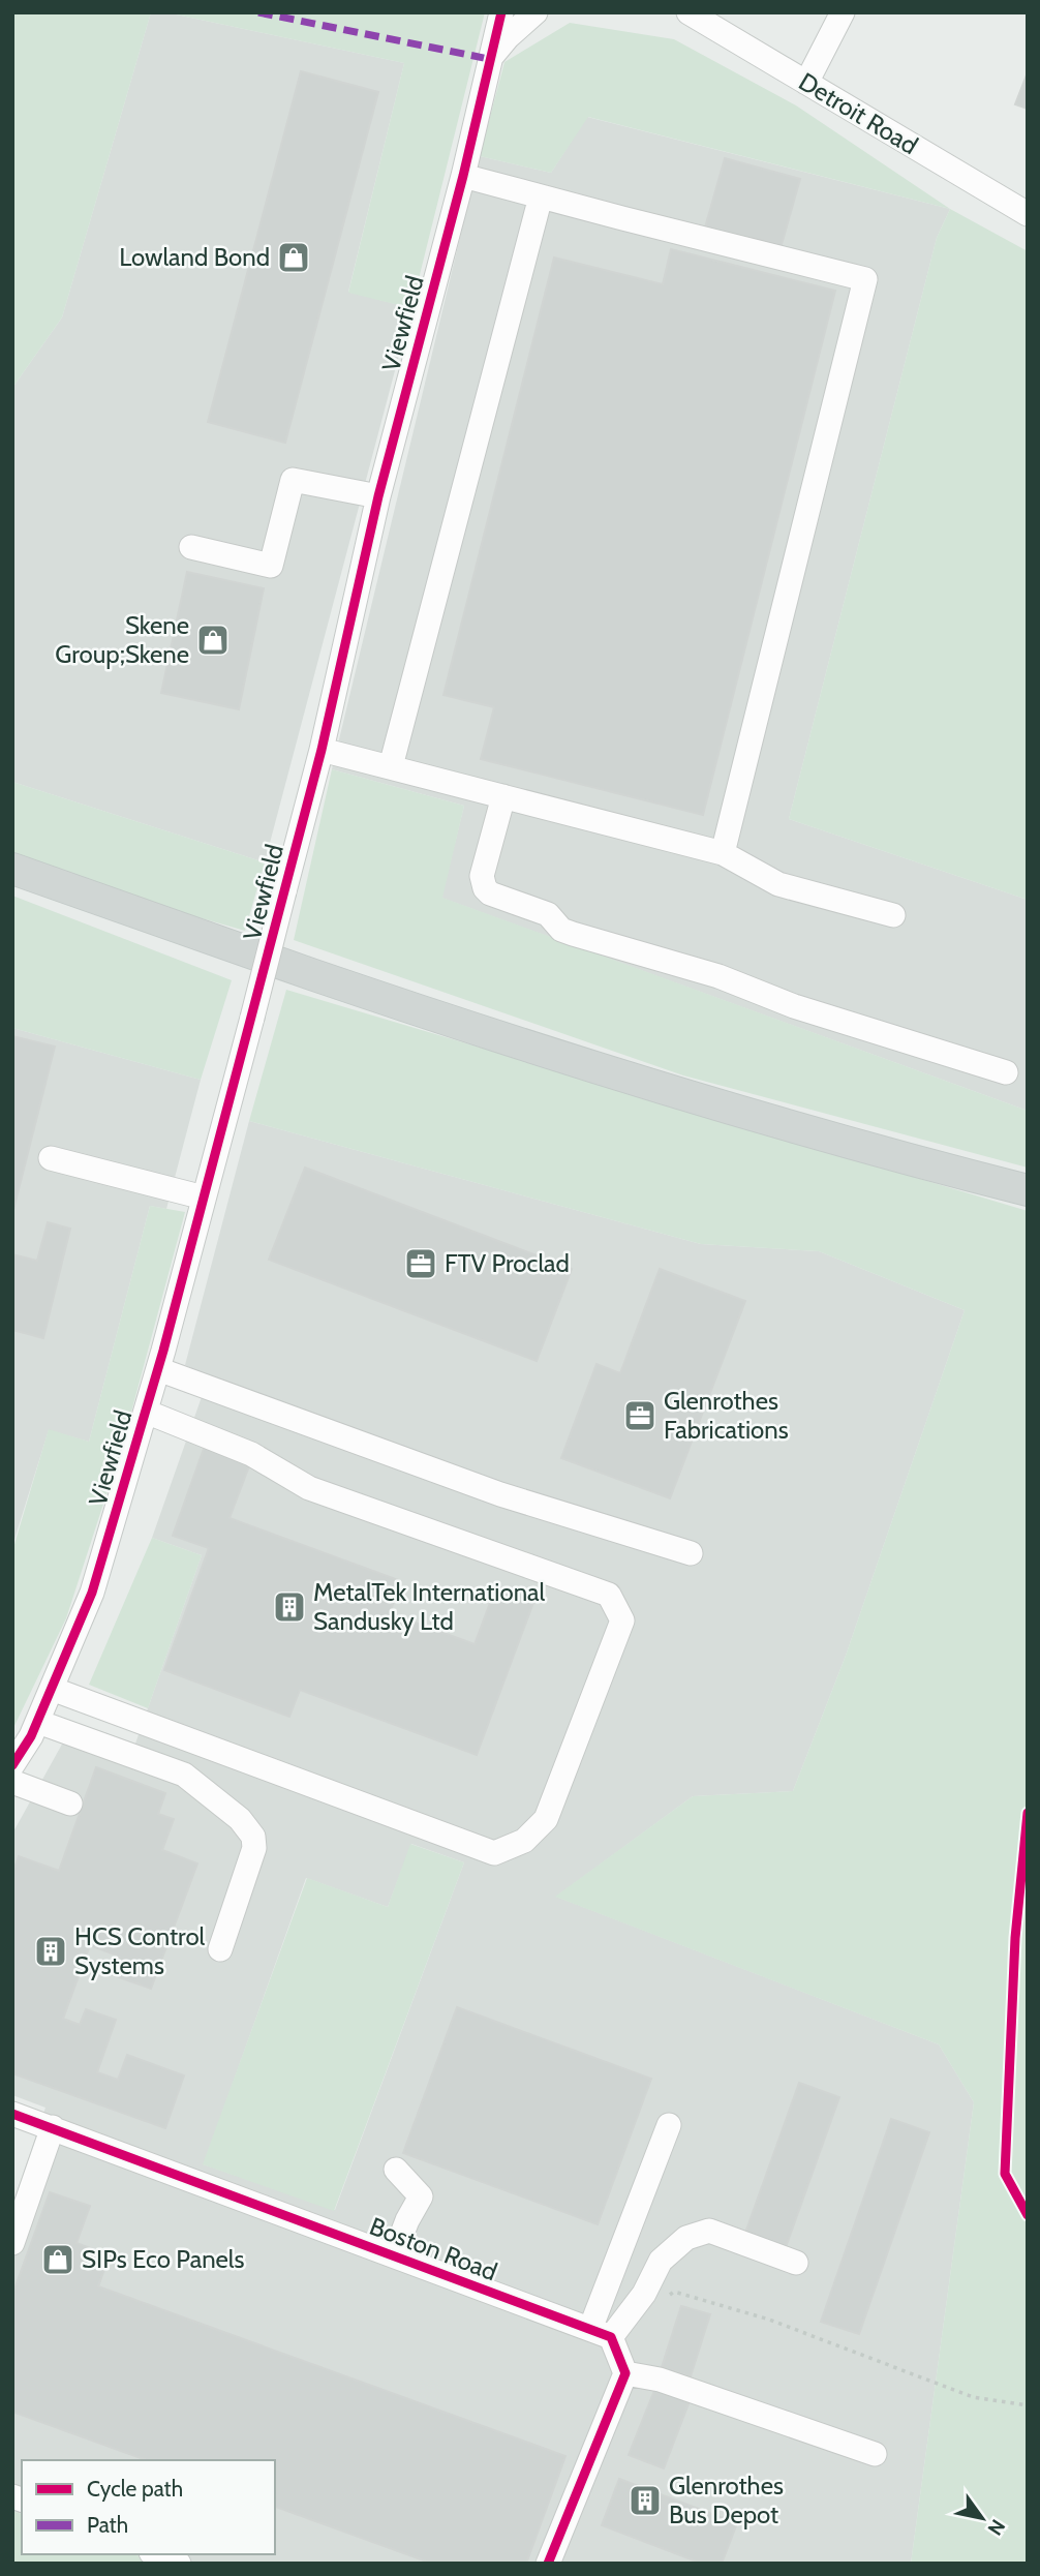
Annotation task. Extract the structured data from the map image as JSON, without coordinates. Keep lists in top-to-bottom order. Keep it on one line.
{"streets":{"street":["Detroit Road","Viewfield","Boston Road"]},"places":{"shop":["Lowland Bond","Skene Group;Skene","SIPs Eco Panels"],"office":["FTV Proclad","Glenrothes Fabrications"],"building":["MetalTek International Sandusky Ltd","HCS Control Systems","Glenrothes Bus Depot"]},"legend":["Cycle path","Path"],"north":"bottom right"}
